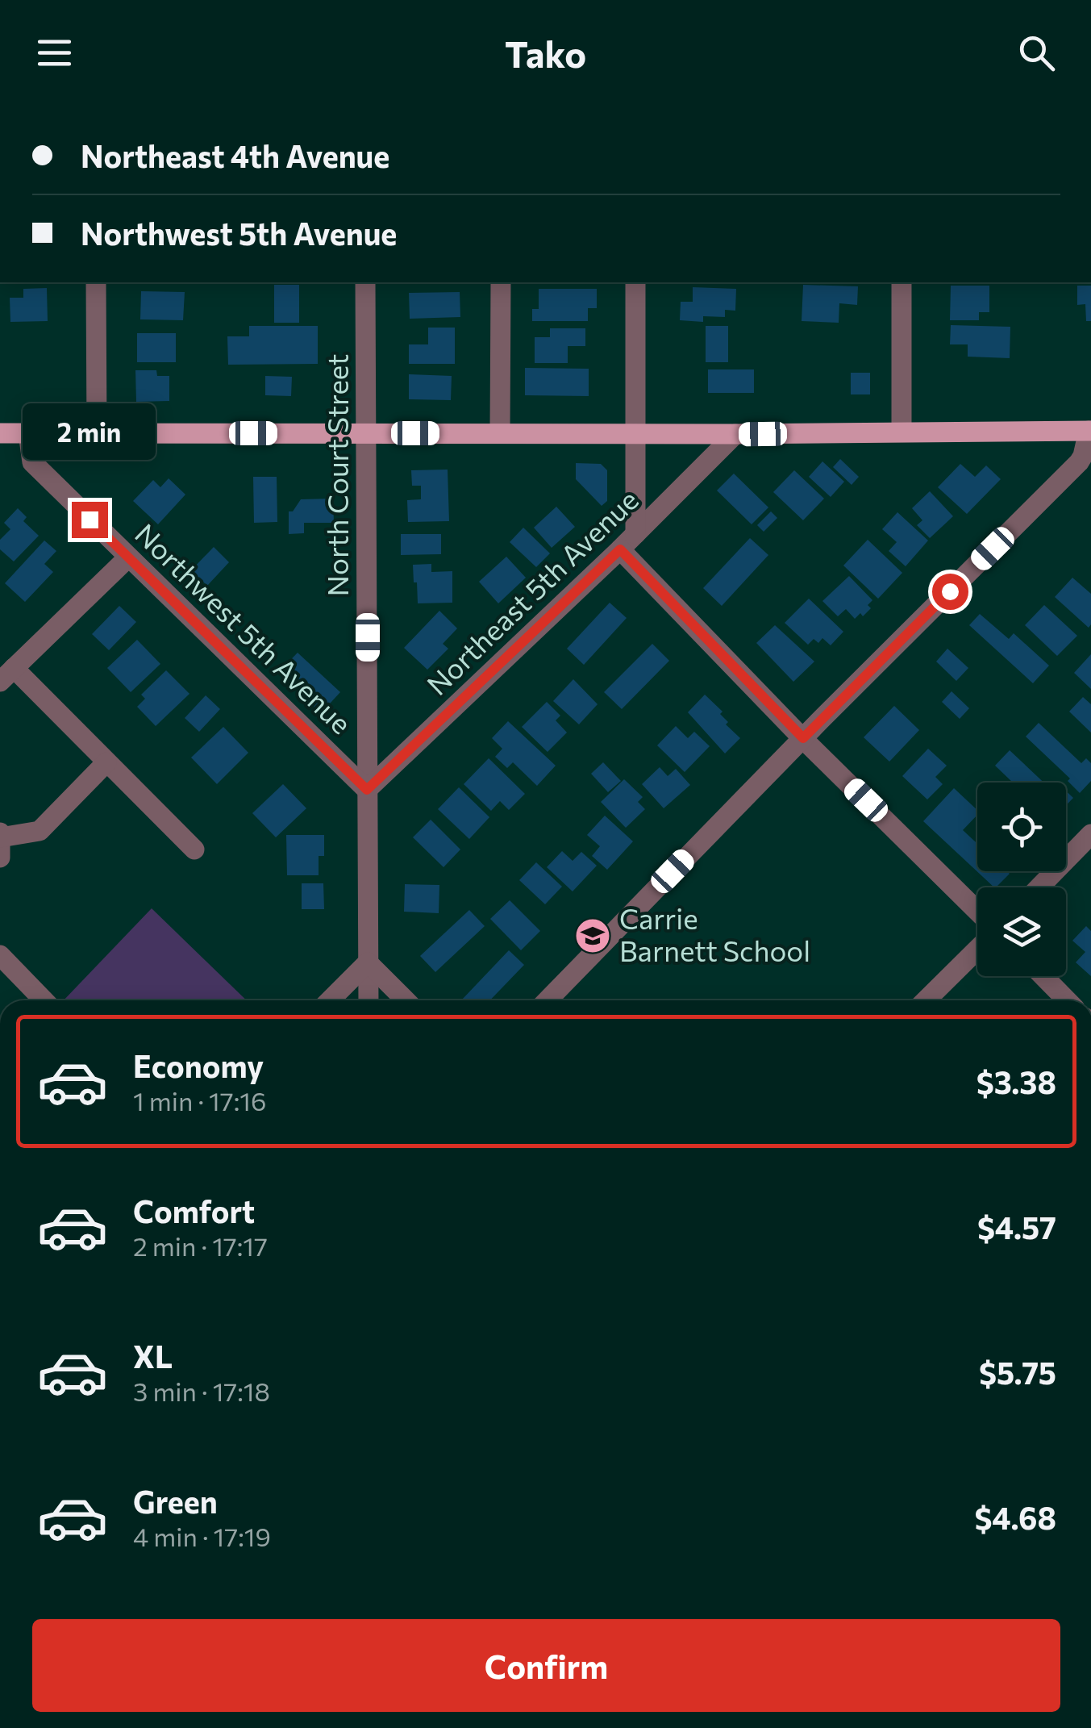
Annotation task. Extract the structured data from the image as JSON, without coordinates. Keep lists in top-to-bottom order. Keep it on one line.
{"streets":{"street":["North Court Street","Northeast 5th Avenue","Northwest 5th Avenue"]},"crossings":[["North Court Street","Northeast 5th Avenue"],["North Court Street","Northwest 5th Avenue"],["Northeast 5th Avenue","Northwest 5th Avenue"]],"places":{"school or university":["Carrie Barnett School"]},"page":{"header":"Tako","banner":["Northeast 4th Avenue","Northwest 5th Avenue"],"bubble":"2 min","list":[{"name":"Economy","note":"1 min · 17:16","value":"$3.38"},{"name":"Comfort","note":"2 min · 17:17","value":"$4.57"},{"name":"XL","note":"3 min · 17:18","value":"$5.75"},{"name":"Green","note":"4 min · 17:19","value":"$4.68"}],"buttons":"Confirm"}}
